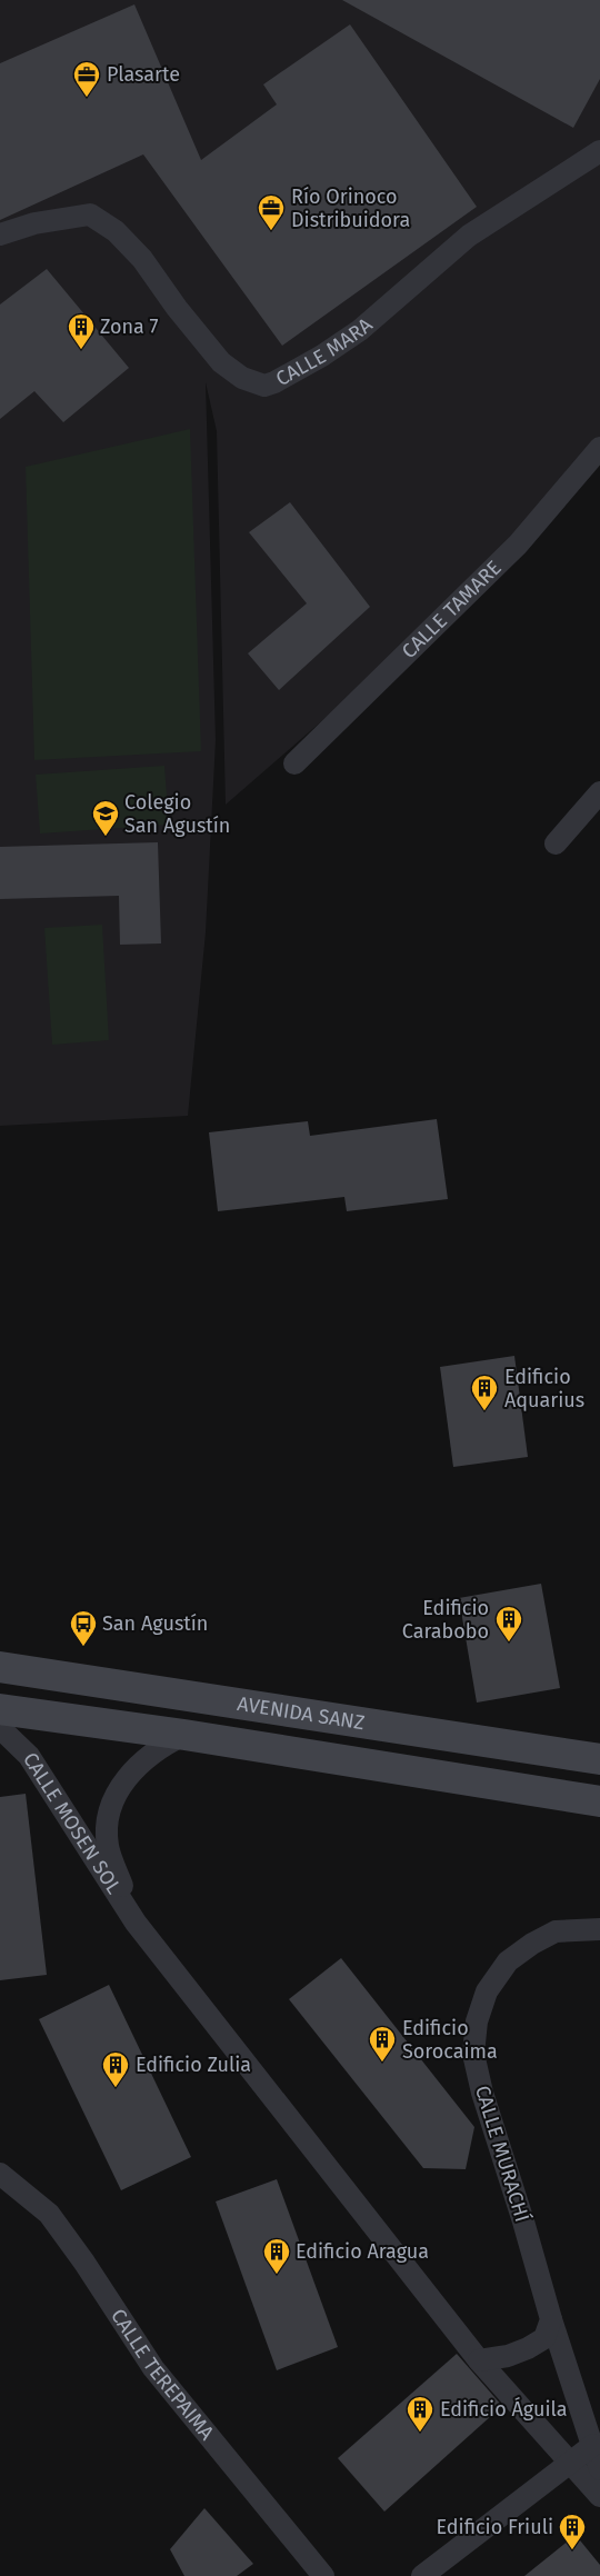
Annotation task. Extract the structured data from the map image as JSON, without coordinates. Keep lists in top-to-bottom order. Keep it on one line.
{"streets":{"street":["CALLE MARA","CALLE TAMARE","AVENIDA SANZ","CALLE MOSEN SOL","CALLE MURACHÍ","CALLE TEREPAIMA"]},"crossings":[["AVENIDA SANZ","CALLE MOSEN SOL"]],"places":{"office":["Plasarte","Río Orinoco Distribuidora"],"building":["Zona 7","Edificio Aquarius","Edificio Carabobo","Edificio Sorocaima","Edificio Zulia","Edificio Aragua","Edificio Águila","Edificio Friuli"],"school or university":["Colegio San Agustín"],"bus stop":["San Agustín"]}}
